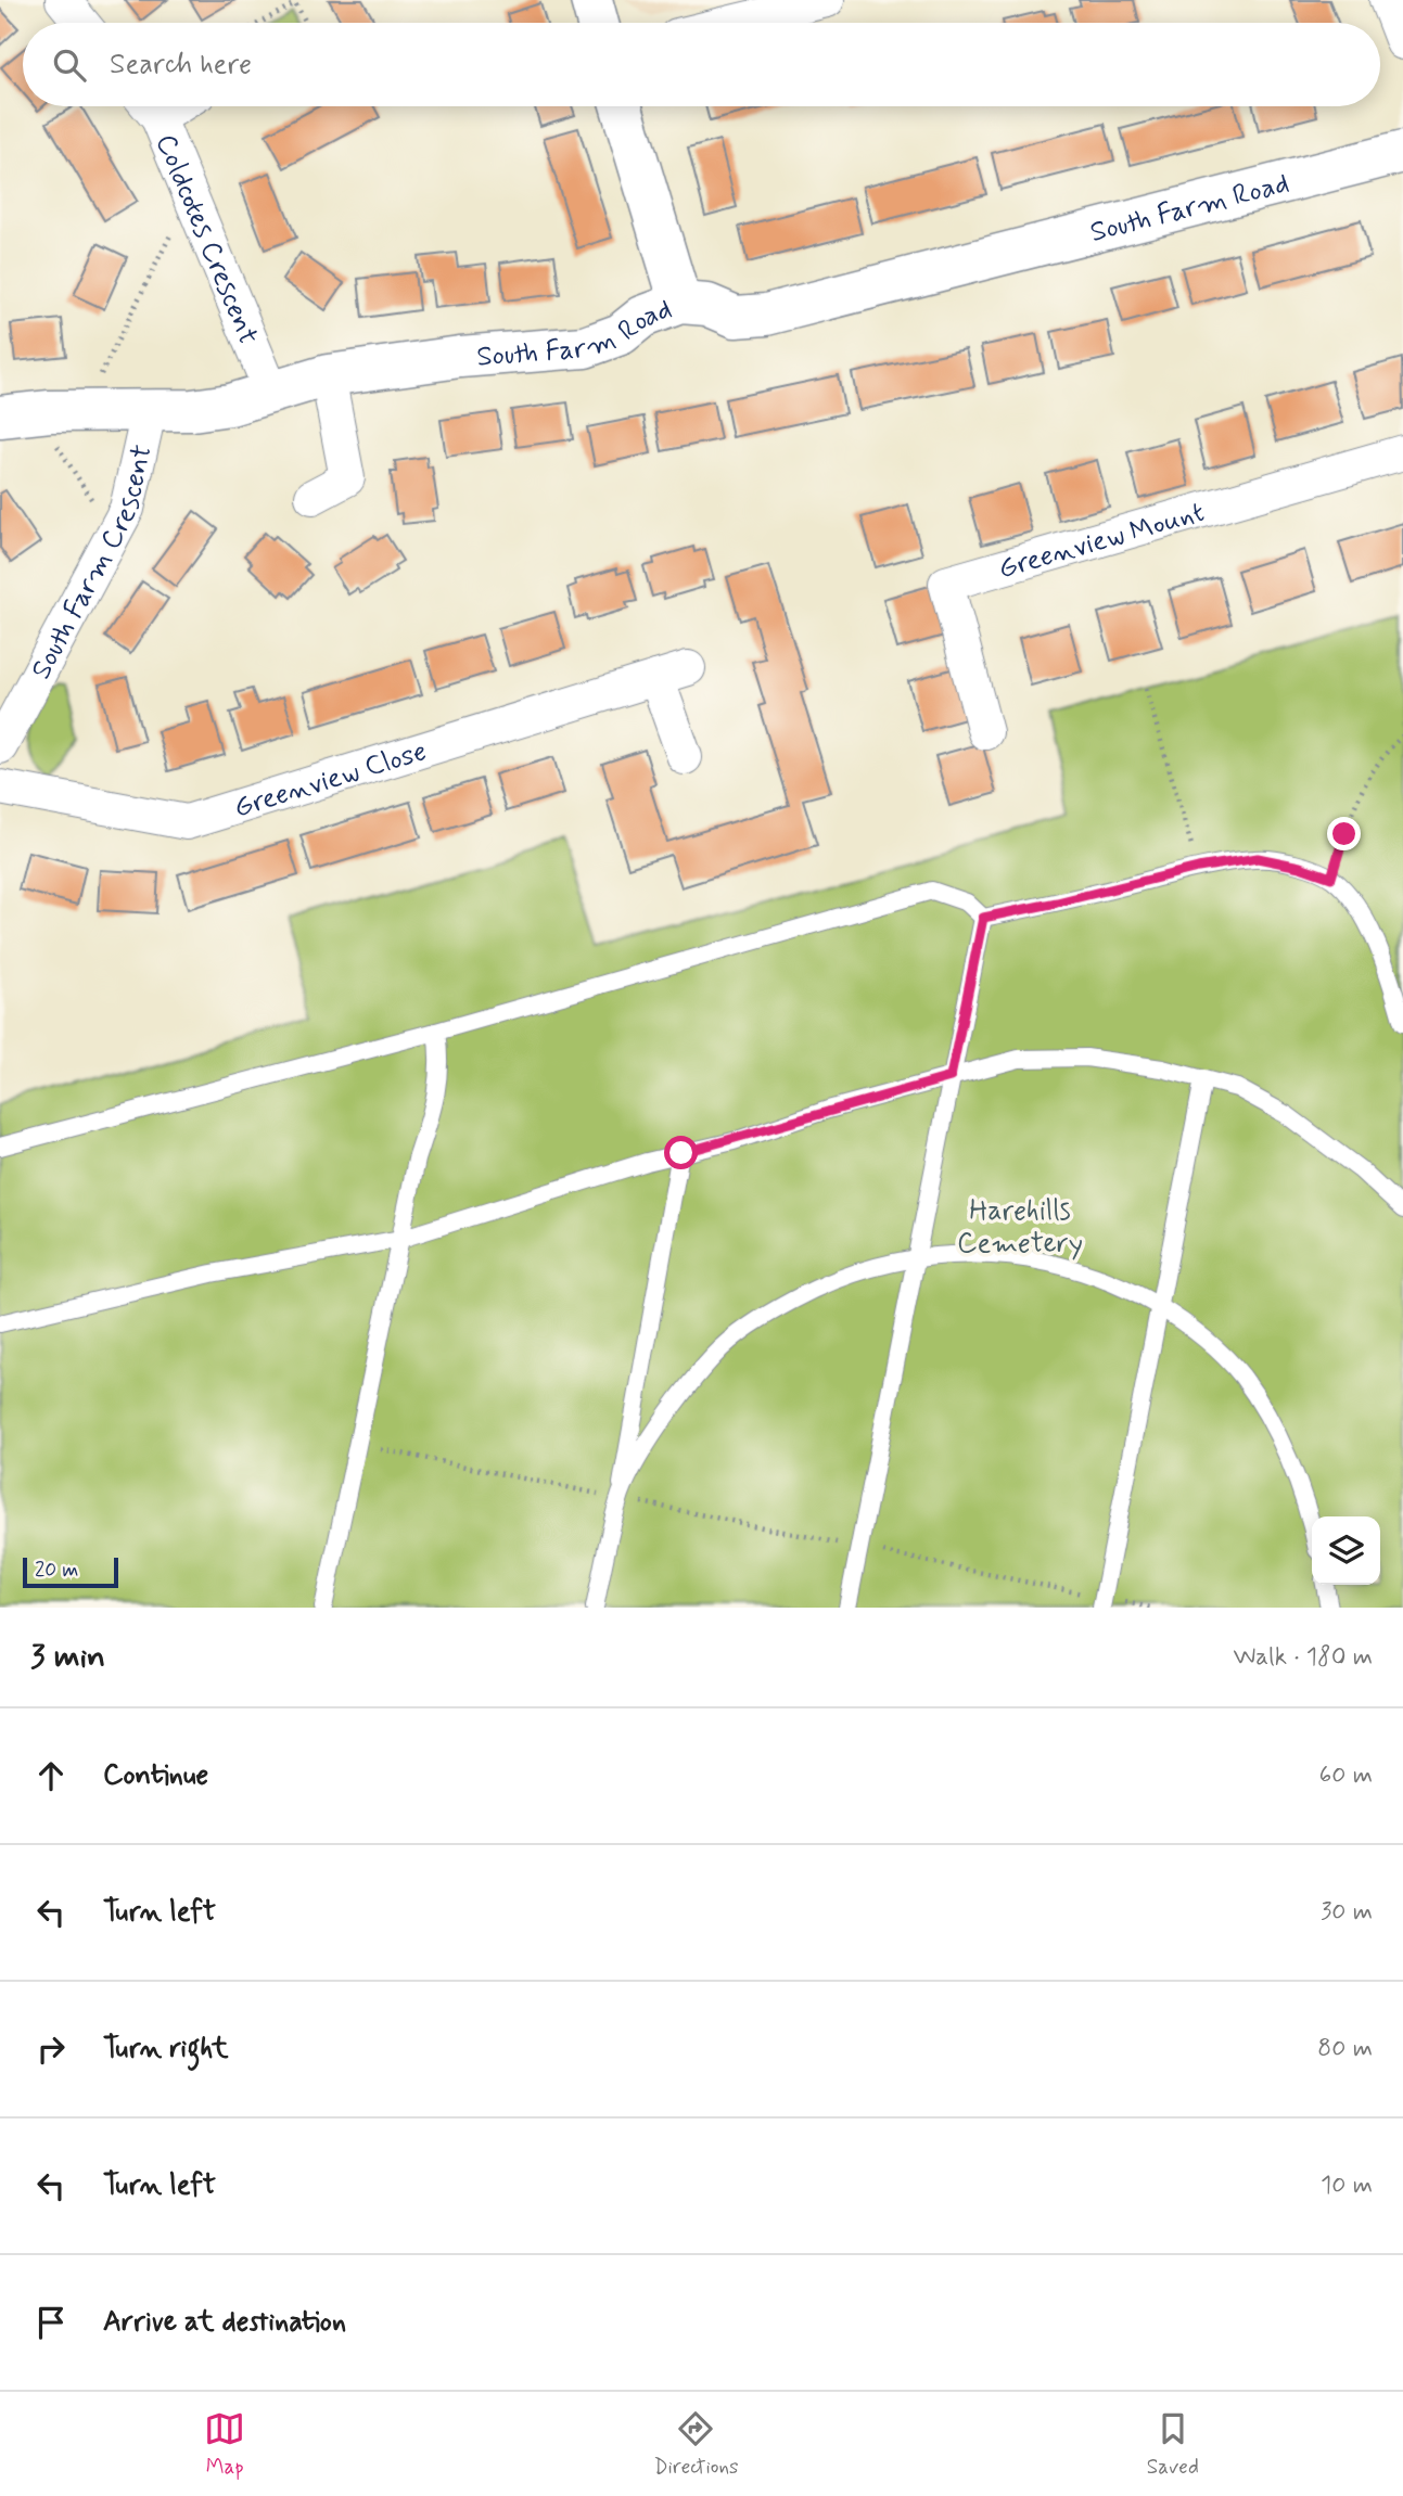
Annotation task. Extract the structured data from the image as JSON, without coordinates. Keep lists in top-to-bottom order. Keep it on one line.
{"streets":{"street":["South Farm Road","Coldcotes Crescent","Greenview Mount","South Farm Crescent","Greenview Close"]},"crossings":[["South Farm Road","Coldcotes Crescent"],["South Farm Road","South Farm Crescent"]],"parks":["Harehills Cemetery"],"scale_bar":"20 m","page":{"search":"Search here","scale":"20 m","heading":["3 min","Walk · 180 m"],"list":[["Continue","60 m"],["Turn left","30 m"],["Turn right","80 m"],["Turn left","10 m"],"Arrive at destination"],"nav":["Map","Directions","Saved"]}}
